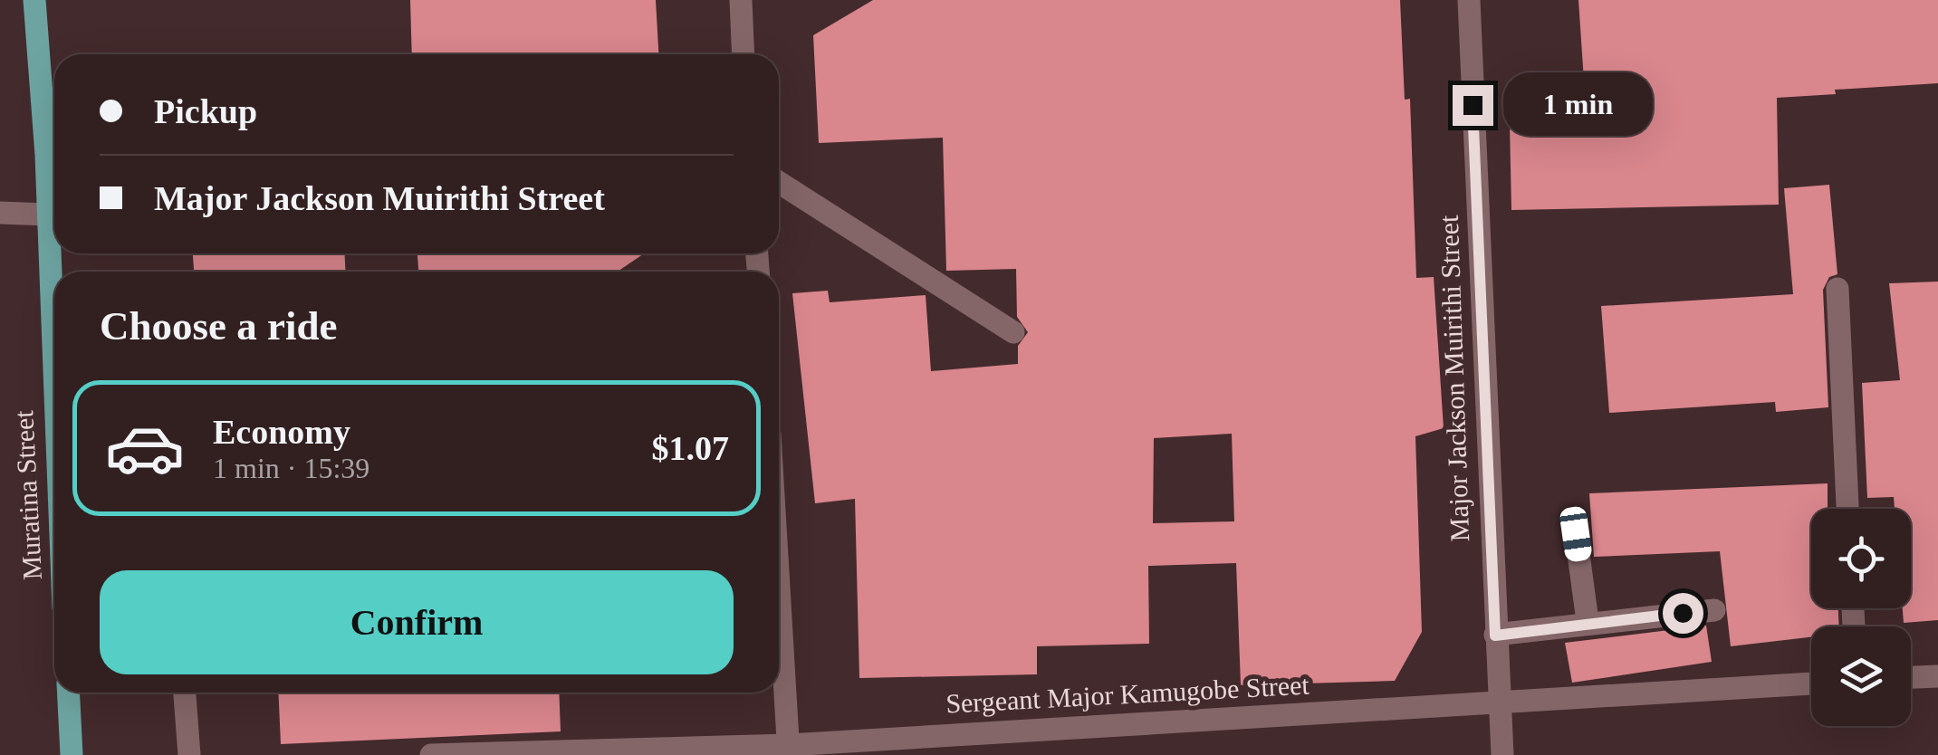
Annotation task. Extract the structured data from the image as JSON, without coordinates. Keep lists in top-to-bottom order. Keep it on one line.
{"streets":{"main road":["Muratina Street"],"street":["Major Jackson Muirithi Street","Sergeant Major Kamugobe Street"]},"crossings":[["Major Jackson Muirithi Street","Sergeant Major Kamugobe Street"]],"page":{"banner":["Pickup","Major Jackson Muirithi Street"],"bubble":"1 min","heading":"Choose a ride","list":[{"name":"Economy","note":"1 min · 15:39","value":"$1.07"}],"buttons":"Confirm"}}
